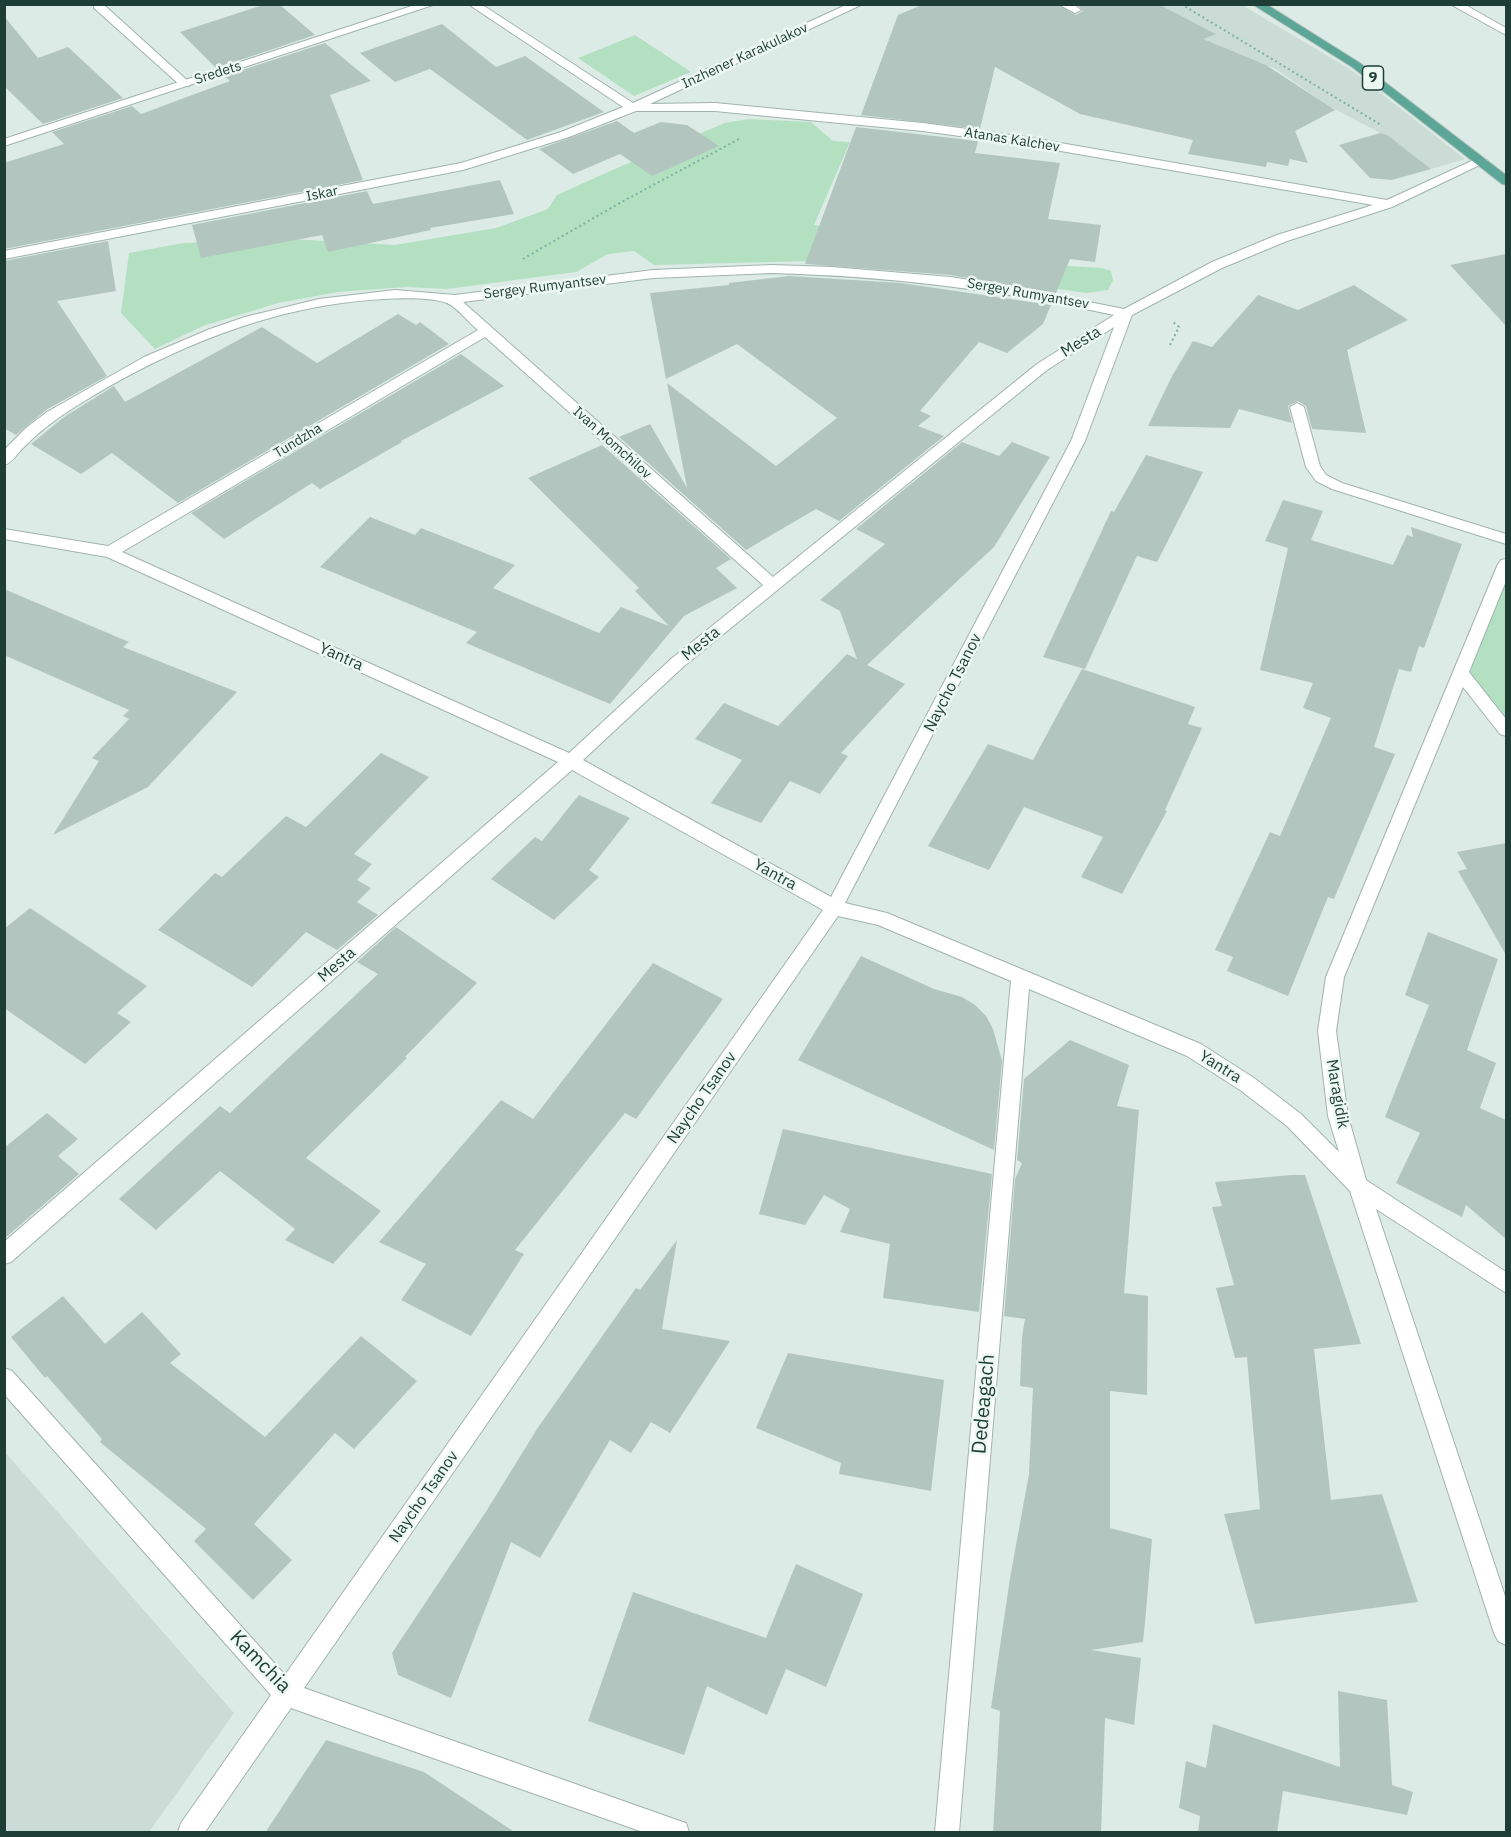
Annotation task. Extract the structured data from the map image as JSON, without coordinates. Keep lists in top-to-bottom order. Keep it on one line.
{"streets":{"main road":["9"],"street":["Inzhener Karakulakov","Sredets","Atanas Kalchev","Iskar","Sergey Rumyantsev","Mesta","Tundzha","Ivan Momchilov","Yantra","Naycho Tsanov","Maragidik","Dedeagach","Kamchia"]},"crossings":[["Inzhener Karakulakov","Atanas Kalchev"],["Inzhener Karakulakov","Iskar"],["9","Mesta"],["Atanas Kalchev","Iskar"],["Atanas Kalchev","Mesta"],["Sergey Rumyantsev","Mesta"],["Sergey Rumyantsev","Ivan Momchilov"],["Sergey Rumyantsev","Naycho Tsanov"],["Mesta","Ivan Momchilov"],["Mesta","Yantra"],["Mesta","Naycho Tsanov"],["Tundzha","Ivan Momchilov"],["Tundzha","Yantra"],["Yantra","Naycho Tsanov"],["Yantra","Maragidik"],["Yantra","Dedeagach"],["Naycho Tsanov","Kamchia"]]}
